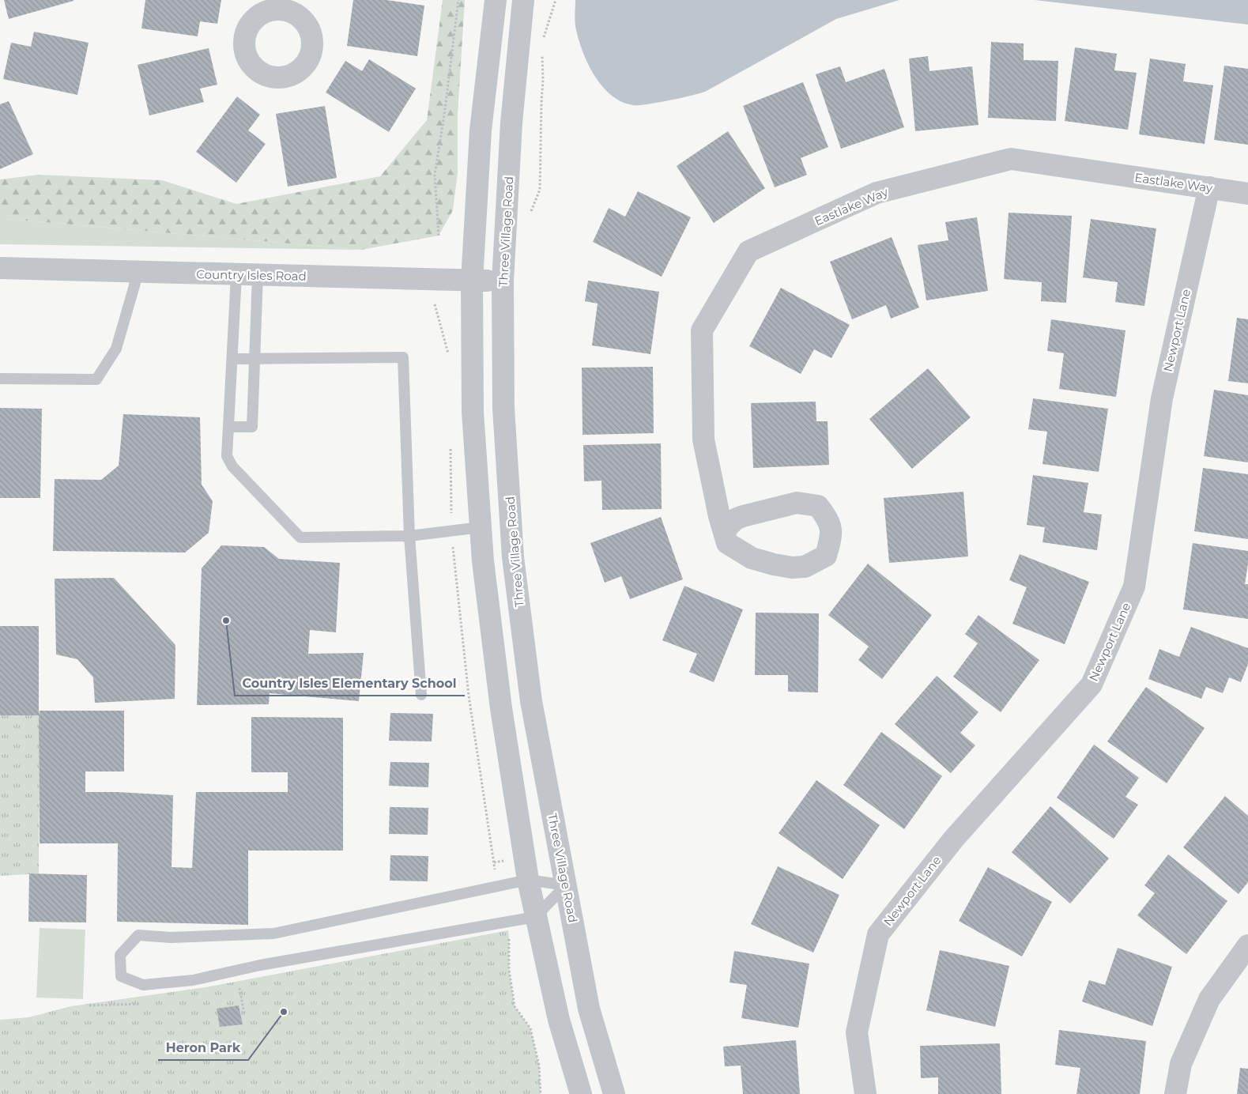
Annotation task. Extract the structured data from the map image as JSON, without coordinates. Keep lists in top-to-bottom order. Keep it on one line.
{"streets":{"street":["Eastlake Way","Three Village Road","Country Isles Road","Newport Lane"]},"crossings":[["Eastlake Way","Newport Lane"],["Three Village Road","Country Isles Road"]],"places":["Country Isles Elementary School","Heron Park"]}
